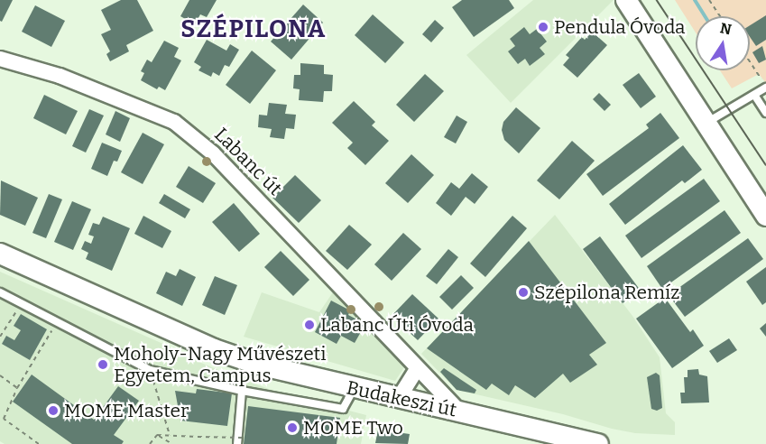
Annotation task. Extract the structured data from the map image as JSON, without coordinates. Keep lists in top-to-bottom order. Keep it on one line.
{"streets":{"main road":["Budakeszi út"],"street":["Labanc út"]},"crossings":[["Labanc út","Budakeszi út"]],"districts":["SZÉPILONA"],"places":["Pendula Óvoda","Szépilona Remíz","Labanc Úti Óvoda","Moholy-Nagy Művészeti Egyetem, Campus","MOME Master","MOME Two"],"north":"top"}
